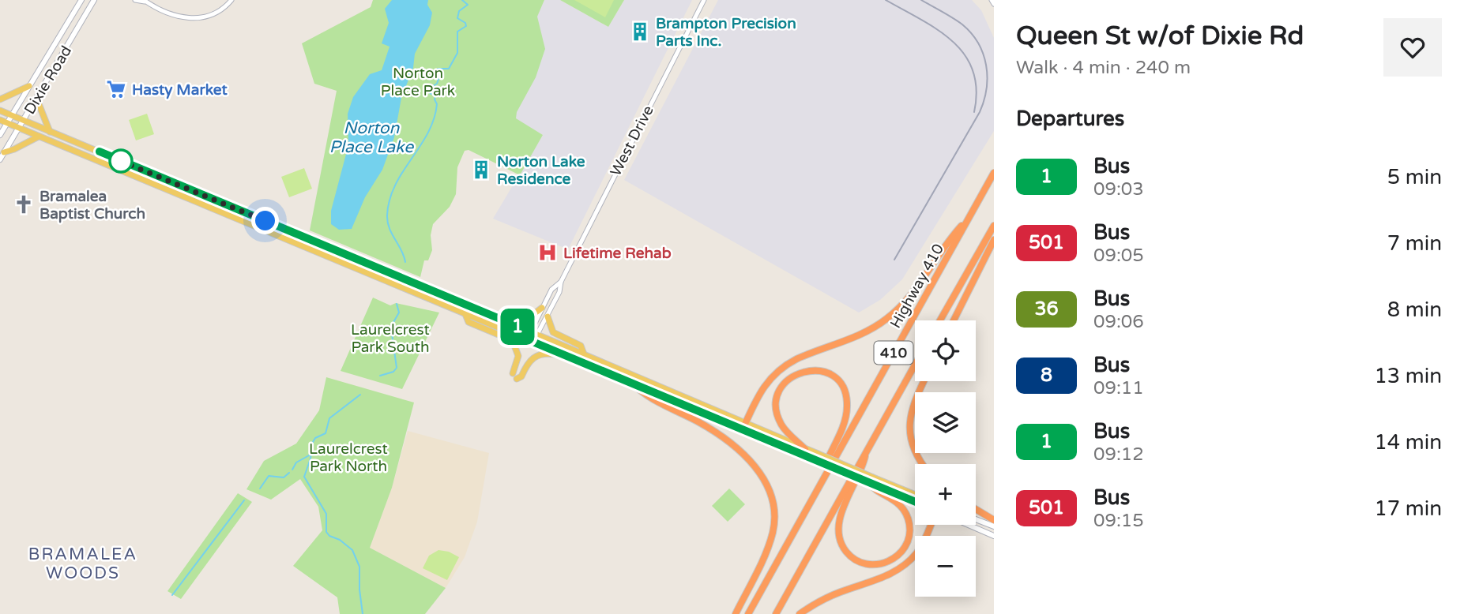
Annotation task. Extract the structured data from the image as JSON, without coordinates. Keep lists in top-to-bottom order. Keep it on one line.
{"streets":{"highway":["Highway 410","410"],"main road":["Dixie Road"],"street":["West Drive"]},"districts":["BRAMALEA WOODS"],"water":["Norton Place Lake"],"parks":["Norton Place Park","Laurelcrest Park South","Laurelcrest Park North"],"places":{"building":["Brampton Precision Parts Inc.","Norton Lake Residence"],"supermarket":["Hasty Market"],"church":["Bramalea Baptist Church"],"hospital":["Lifetime Rehab"]},"lines":["bus line 1"],"page":{"on_map":"1","heading":[["Queen St w/of Dixie Rd","Walk · 4 min · 240 m"],"Departures"],"list":[{"mark":"1","name":"Bus","note":"09:03","value":"5 min"},{"mark":"501","name":"Bus","note":"09:05","value":"7 min"},{"mark":"36","name":"Bus","note":"09:06","value":"8 min"},{"mark":"8","name":"Bus","note":"09:11","value":"13 min"},{"mark":"1","name":"Bus","note":"09:12","value":"14 min"},{"mark":"501","name":"Bus","note":"09:15","value":"17 min"}],"map_buttons":["+","−"]}}
